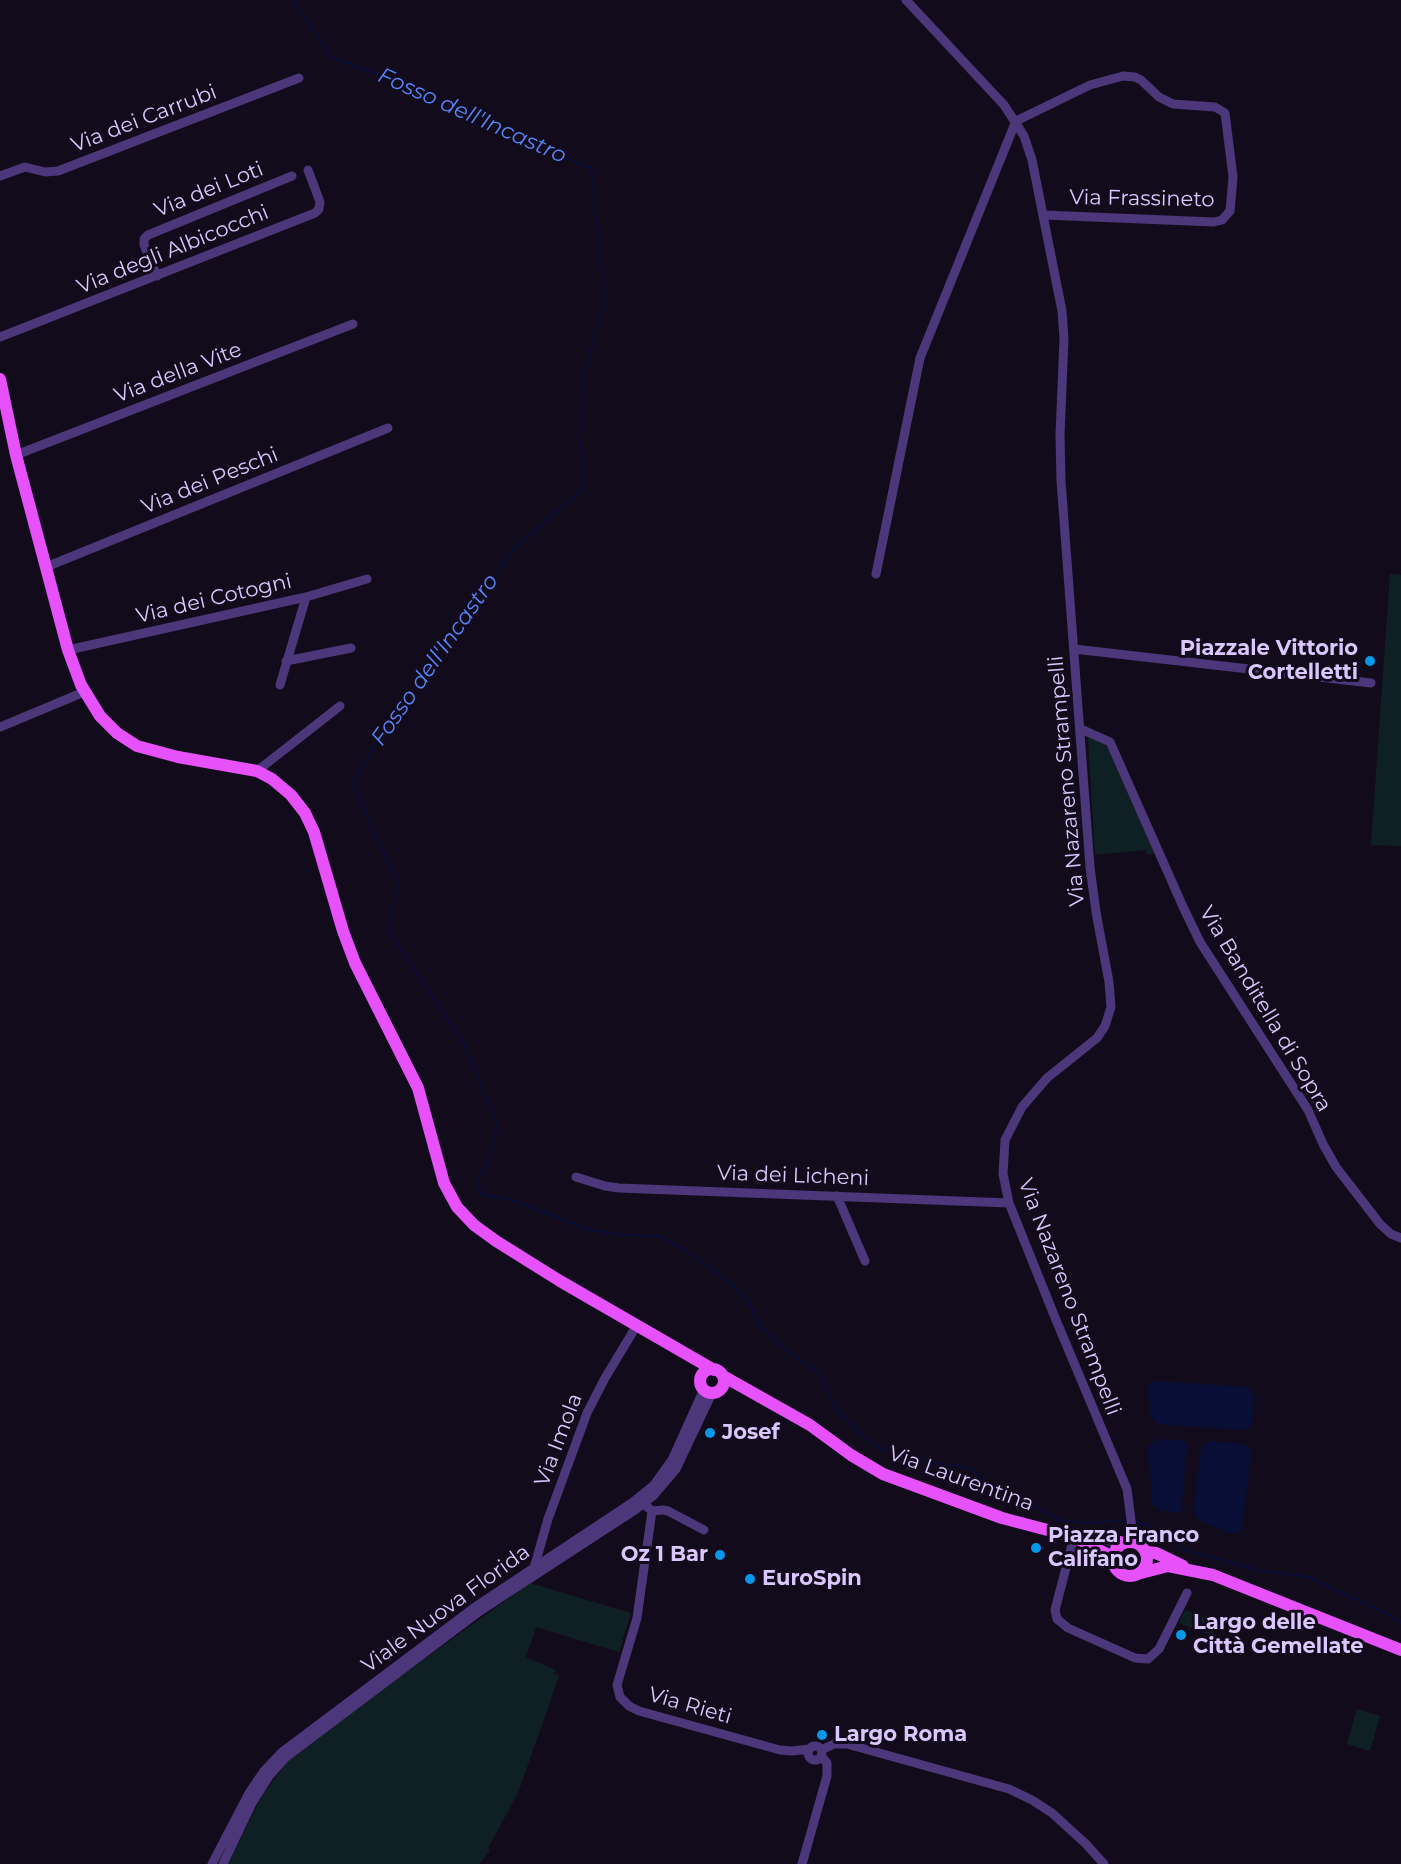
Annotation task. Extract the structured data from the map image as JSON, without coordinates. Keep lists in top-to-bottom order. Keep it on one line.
{"streets":{"main road":["Via Laurentina"],"street":["Via dei Carrubi","Via dei Loti","Via Frassineto","Via degli Albicocchi","Via della Vite","Via dei Peschi","Via dei Cotogni","Via Nazareno Strampelli","Via Banditella di Sopra","Via dei Licheni","Via Imola","Viale Nuova Florida","Via Rieti"]},"crossings":[["Via dei Loti","Via degli Albicocchi"],["Via Frassineto","Via Nazareno Strampelli"],["Via Nazareno Strampelli","Via Banditella di Sopra"],["Via Nazareno Strampelli","Via dei Licheni"],["Via Nazareno Strampelli","Via Laurentina"],["Via Imola","Via Laurentina"],["Via Imola","Viale Nuova Florida"],["Via Laurentina","Viale Nuova Florida"]],"water":["Fosso dell'Incastro"],"places":["Piazzale Vittorio Cortelletti","Josef","Piazza Franco Califano","Oz 1 Bar","EuroSpin","Largo delle Città Gemellate","Largo Roma"]}
